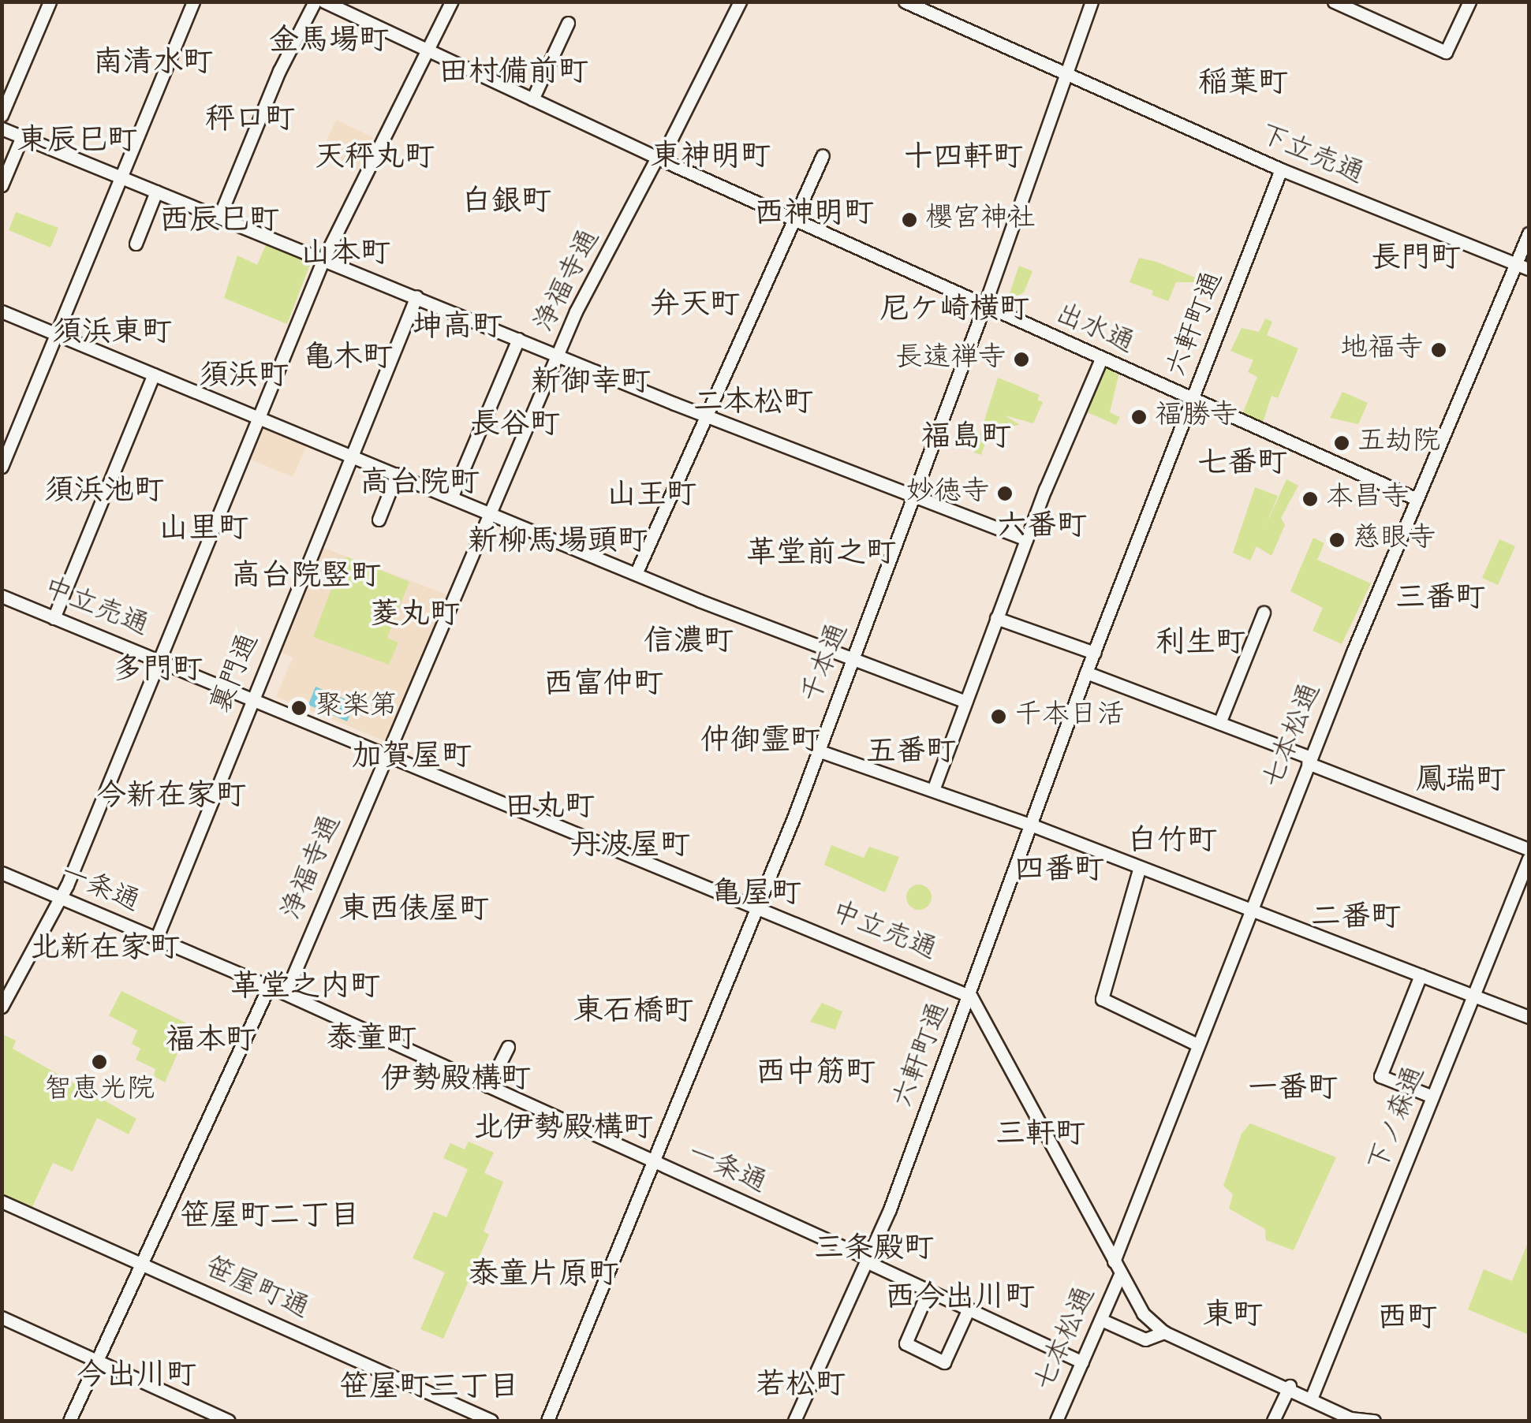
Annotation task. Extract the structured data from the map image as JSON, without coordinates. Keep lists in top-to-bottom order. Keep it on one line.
{"streets":{"street":["下立売通","浄福寺通","六軒町通","出水通","中立売通","千本通","裏門通","七本松通","一条通","下ノ森通","笹屋町通"]},"crossings":[["下立売通","六軒町通"],["下立売通","千本通"],["下立売通","七本松通"],["浄福寺通","出水通"],["浄福寺通","中立売通"],["浄福寺通","一条通"],["六軒町通","出水通"],["六軒町通","中立売通"],["六軒町通","一条通"],["出水通","千本通"],["出水通","七本松通"],["中立売通","千本通"],["中立売通","裏門通"],["千本通","一条通"],["裏門通","一条通"],["七本松通","一条通"]],"districts":["金馬場町","南清水町","田村備前町","稲葉町","秤口町","東辰巳町","東神明町","天秤丸町","十四軒町","白銀町","西神明町","西辰巳町","山本町","長門町","弁天町","尼ケ崎横町","坤高町","須浜東町","亀木町","須浜町","新御幸町","二本松町","長谷町","福島町","七番町","高台院町","須浜池町","山王町","六番町","山里町","新柳馬場頭町","革堂前之町","高台院竪町","三番町","菱丸町","信濃町","利生町","多門町","西富仲町","仲御霊町","五番町","加賀屋町","鳳瑞町","今新在家町","田丸町","白竹町","丹波屋町","四番町","亀屋町","東西俵屋町","二番町","北新在家町","革堂之内町","東石橋町","泰童町","福本町","西中筋町","伊勢殿構町","一番町","北伊勢殿構町","三軒町","笹屋町二丁目","三条殿町","泰童片原町","西今出川町","東町","西町","今出川町","若松町","笹屋町三丁目"],"places":["櫻宮神社","地福寺","長遠禅寺","福勝寺","五劫院","妙徳寺","本昌寺","慈眼寺","聚楽第","千本日活","智恵光院"]}
